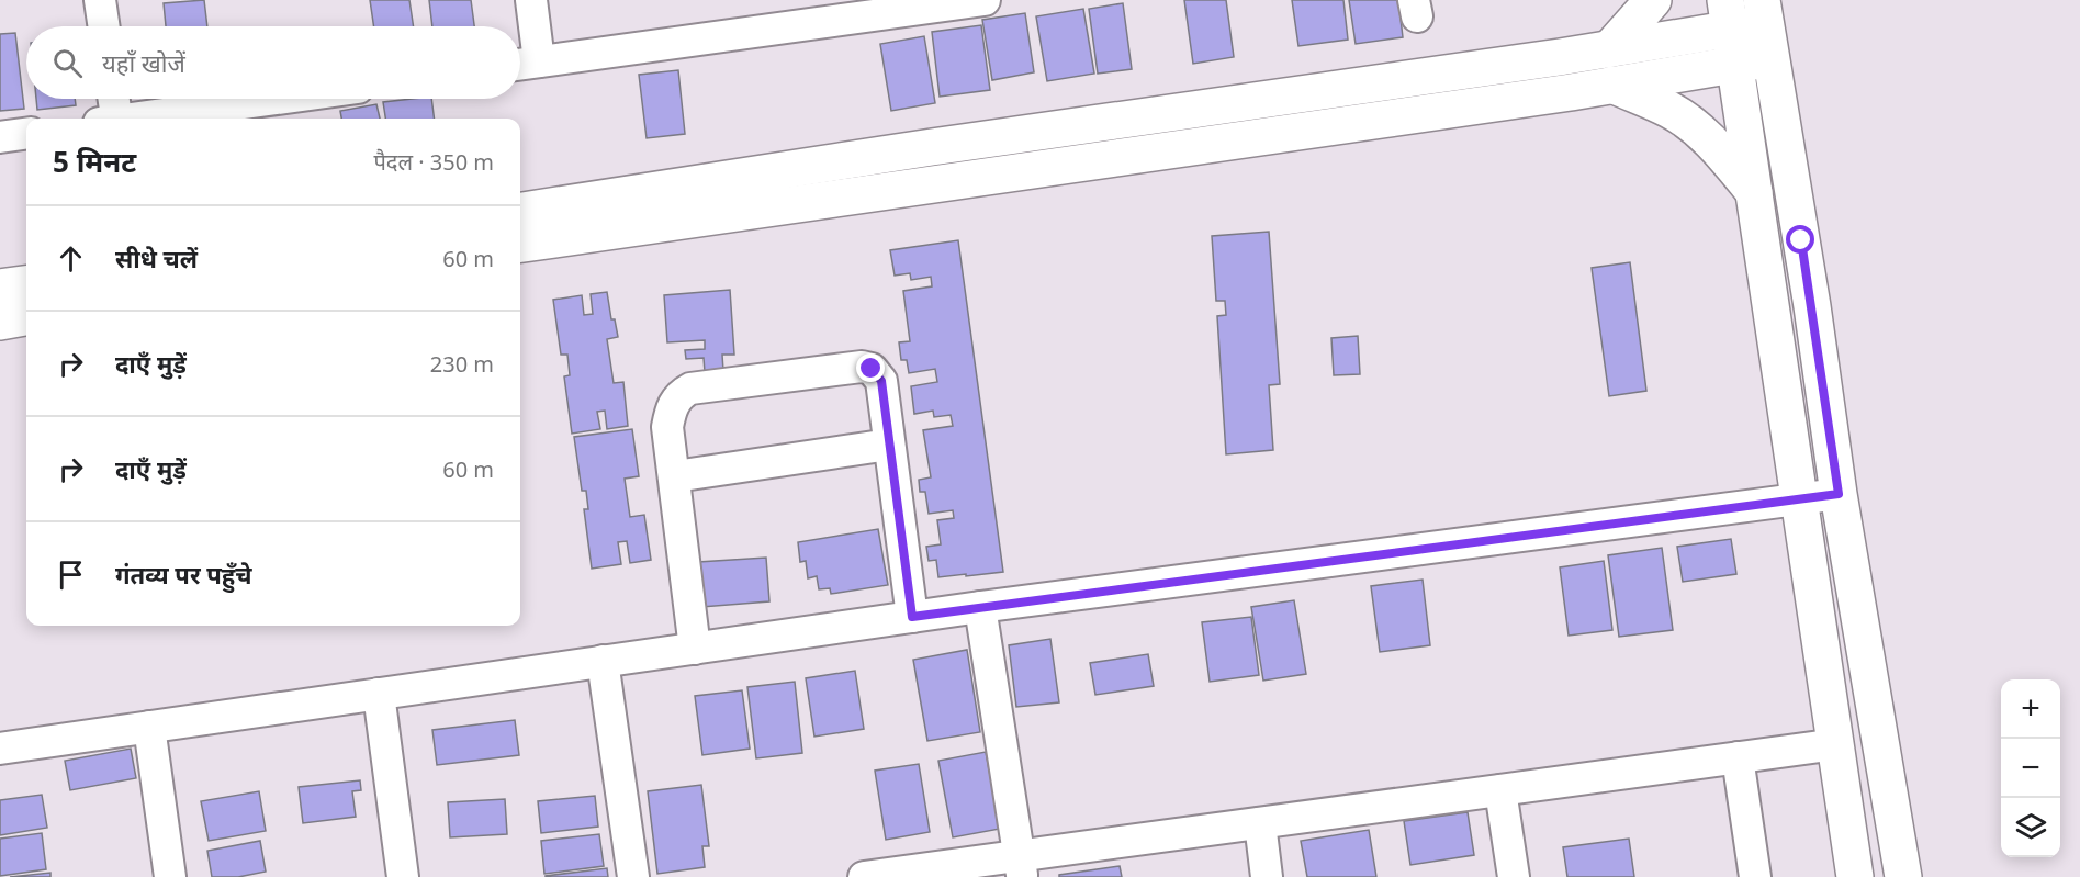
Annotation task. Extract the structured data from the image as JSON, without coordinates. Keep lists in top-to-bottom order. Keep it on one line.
{"page":{"search":"यहाँ खोजें","heading":["5 मिनट","पैदल · 350 m"],"list":[["सीधे चलें","60 m"],["दाएँ मुड़ें","230 m"],["दाएँ मुड़ें","60 m"],"गंतव्य पर पहुँचे"],"map_buttons":["+","−"]}}
